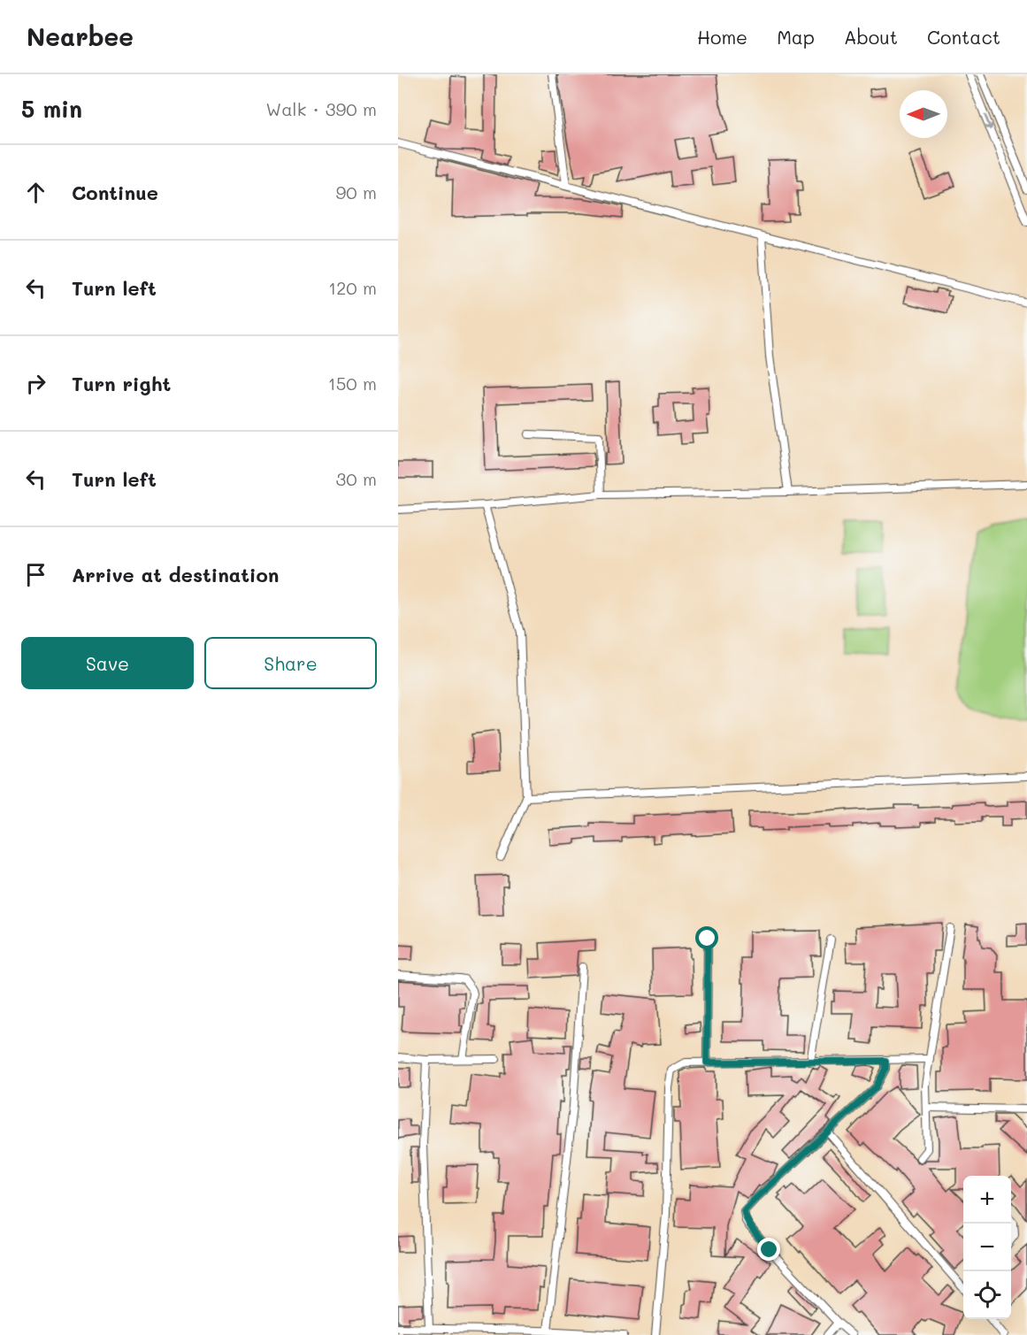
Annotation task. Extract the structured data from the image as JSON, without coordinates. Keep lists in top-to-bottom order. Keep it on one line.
{"north":"left","page":{"header":"Nearbee","nav":["Home","Map","About","Contact"],"heading":["5 min","Walk · 390 m"],"list":[["Continue","90 m"],["Turn left","120 m"],["Turn right","150 m"],["Turn left","30 m"],"Arrive at destination"],"buttons":["Save","Share"],"map_buttons":["+","−"]}}
